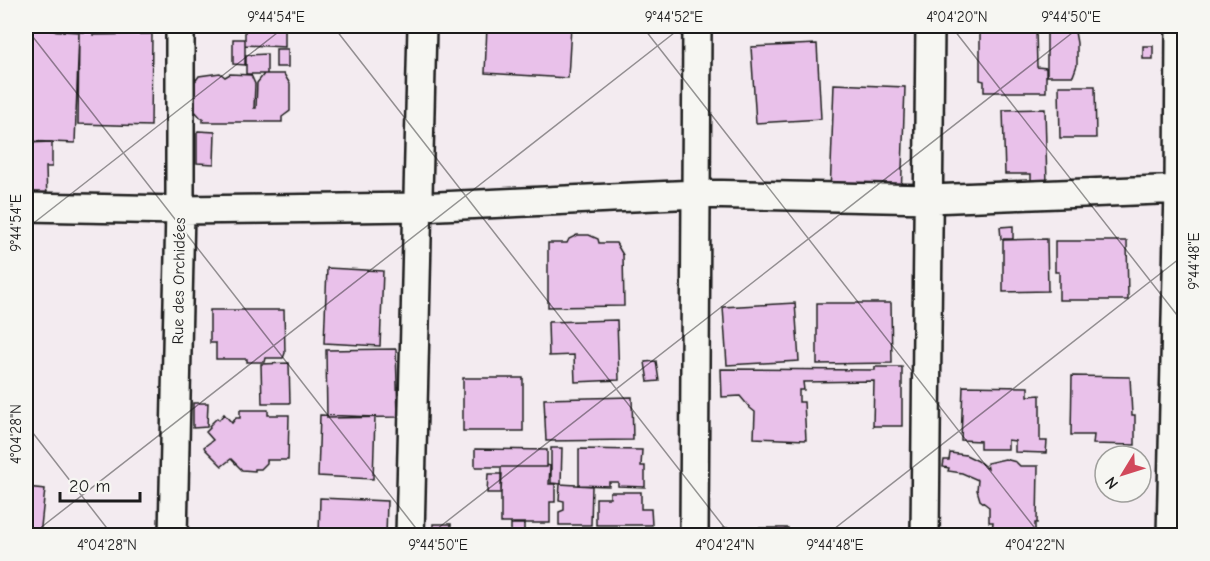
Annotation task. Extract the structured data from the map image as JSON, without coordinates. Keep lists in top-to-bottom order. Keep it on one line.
{"streets":{"street":["Rue des Orchidées"]},"scale_bar":"20 m","north":"bottom left","coordinates":["9°44'54\"E","9°44'52\"E","4°04'20\"N","9°44'50\"E","9°44'48\"E","4°04'28\"N","4°04'24\"N","4°04'22\"N"]}
